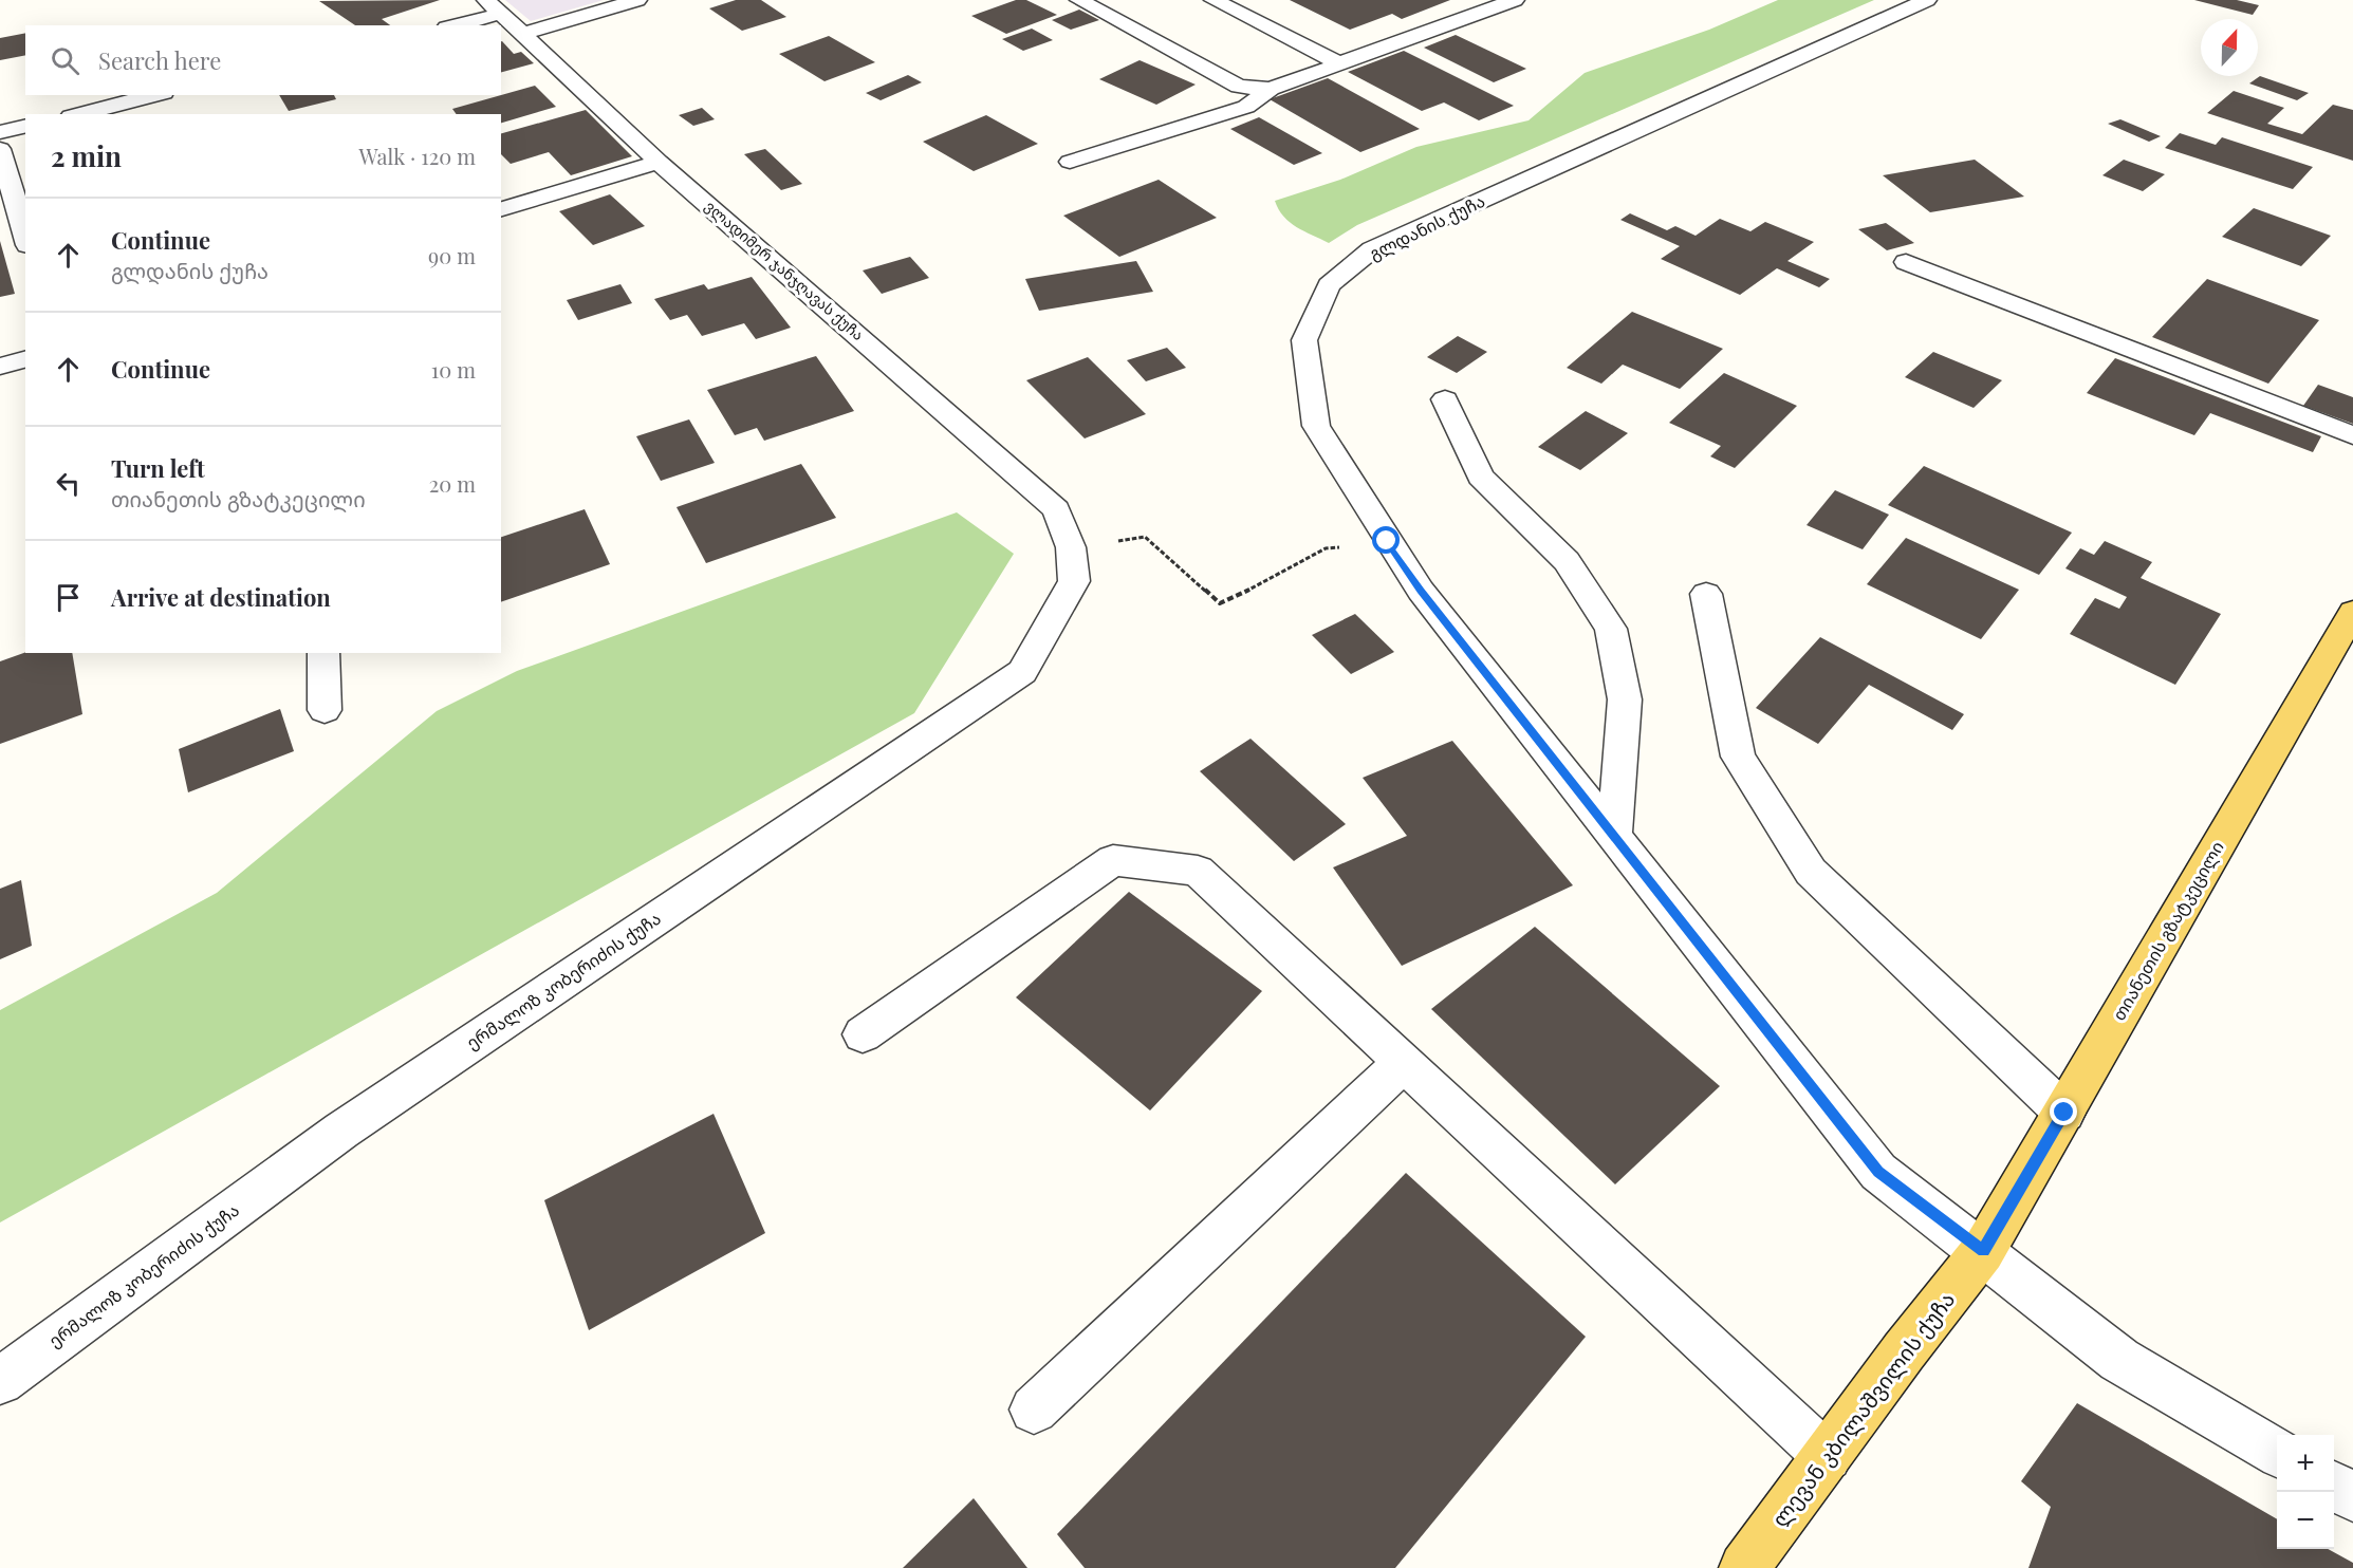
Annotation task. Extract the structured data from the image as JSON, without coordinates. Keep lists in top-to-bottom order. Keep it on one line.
{"streets":{"main road":["თიანეთის გზატკეცილი","ლევან კბილაშვილის ქუჩა"],"street":["გლდანის ქუჩა","ვლადიმერ ჯანჯღავას ქუჩა","ერმალოზ კობერიძის ქუჩა"]},"crossings":[["გლდანის ქუჩა","თიანეთის გზატკეცილი"],["გლდანის ქუჩა","ლევან კბილაშვილის ქუჩა"],["ვლადიმერ ჯანჯღავას ქუჩა","ერმალოზ კობერიძის ქუჩა"],["თიანეთის გზატკეცილი","ლევან კბილაშვილის ქუჩა"]],"north":"top","page":{"search":"Search here","heading":["2 min","Walk · 120 m"],"list":[["Continue","გლდანის ქუჩა","90 m"],["Continue","10 m"],["Turn left","თიანეთის გზატკეცილი","20 m"],"Arrive at destination"],"map_buttons":["+","−"]}}
